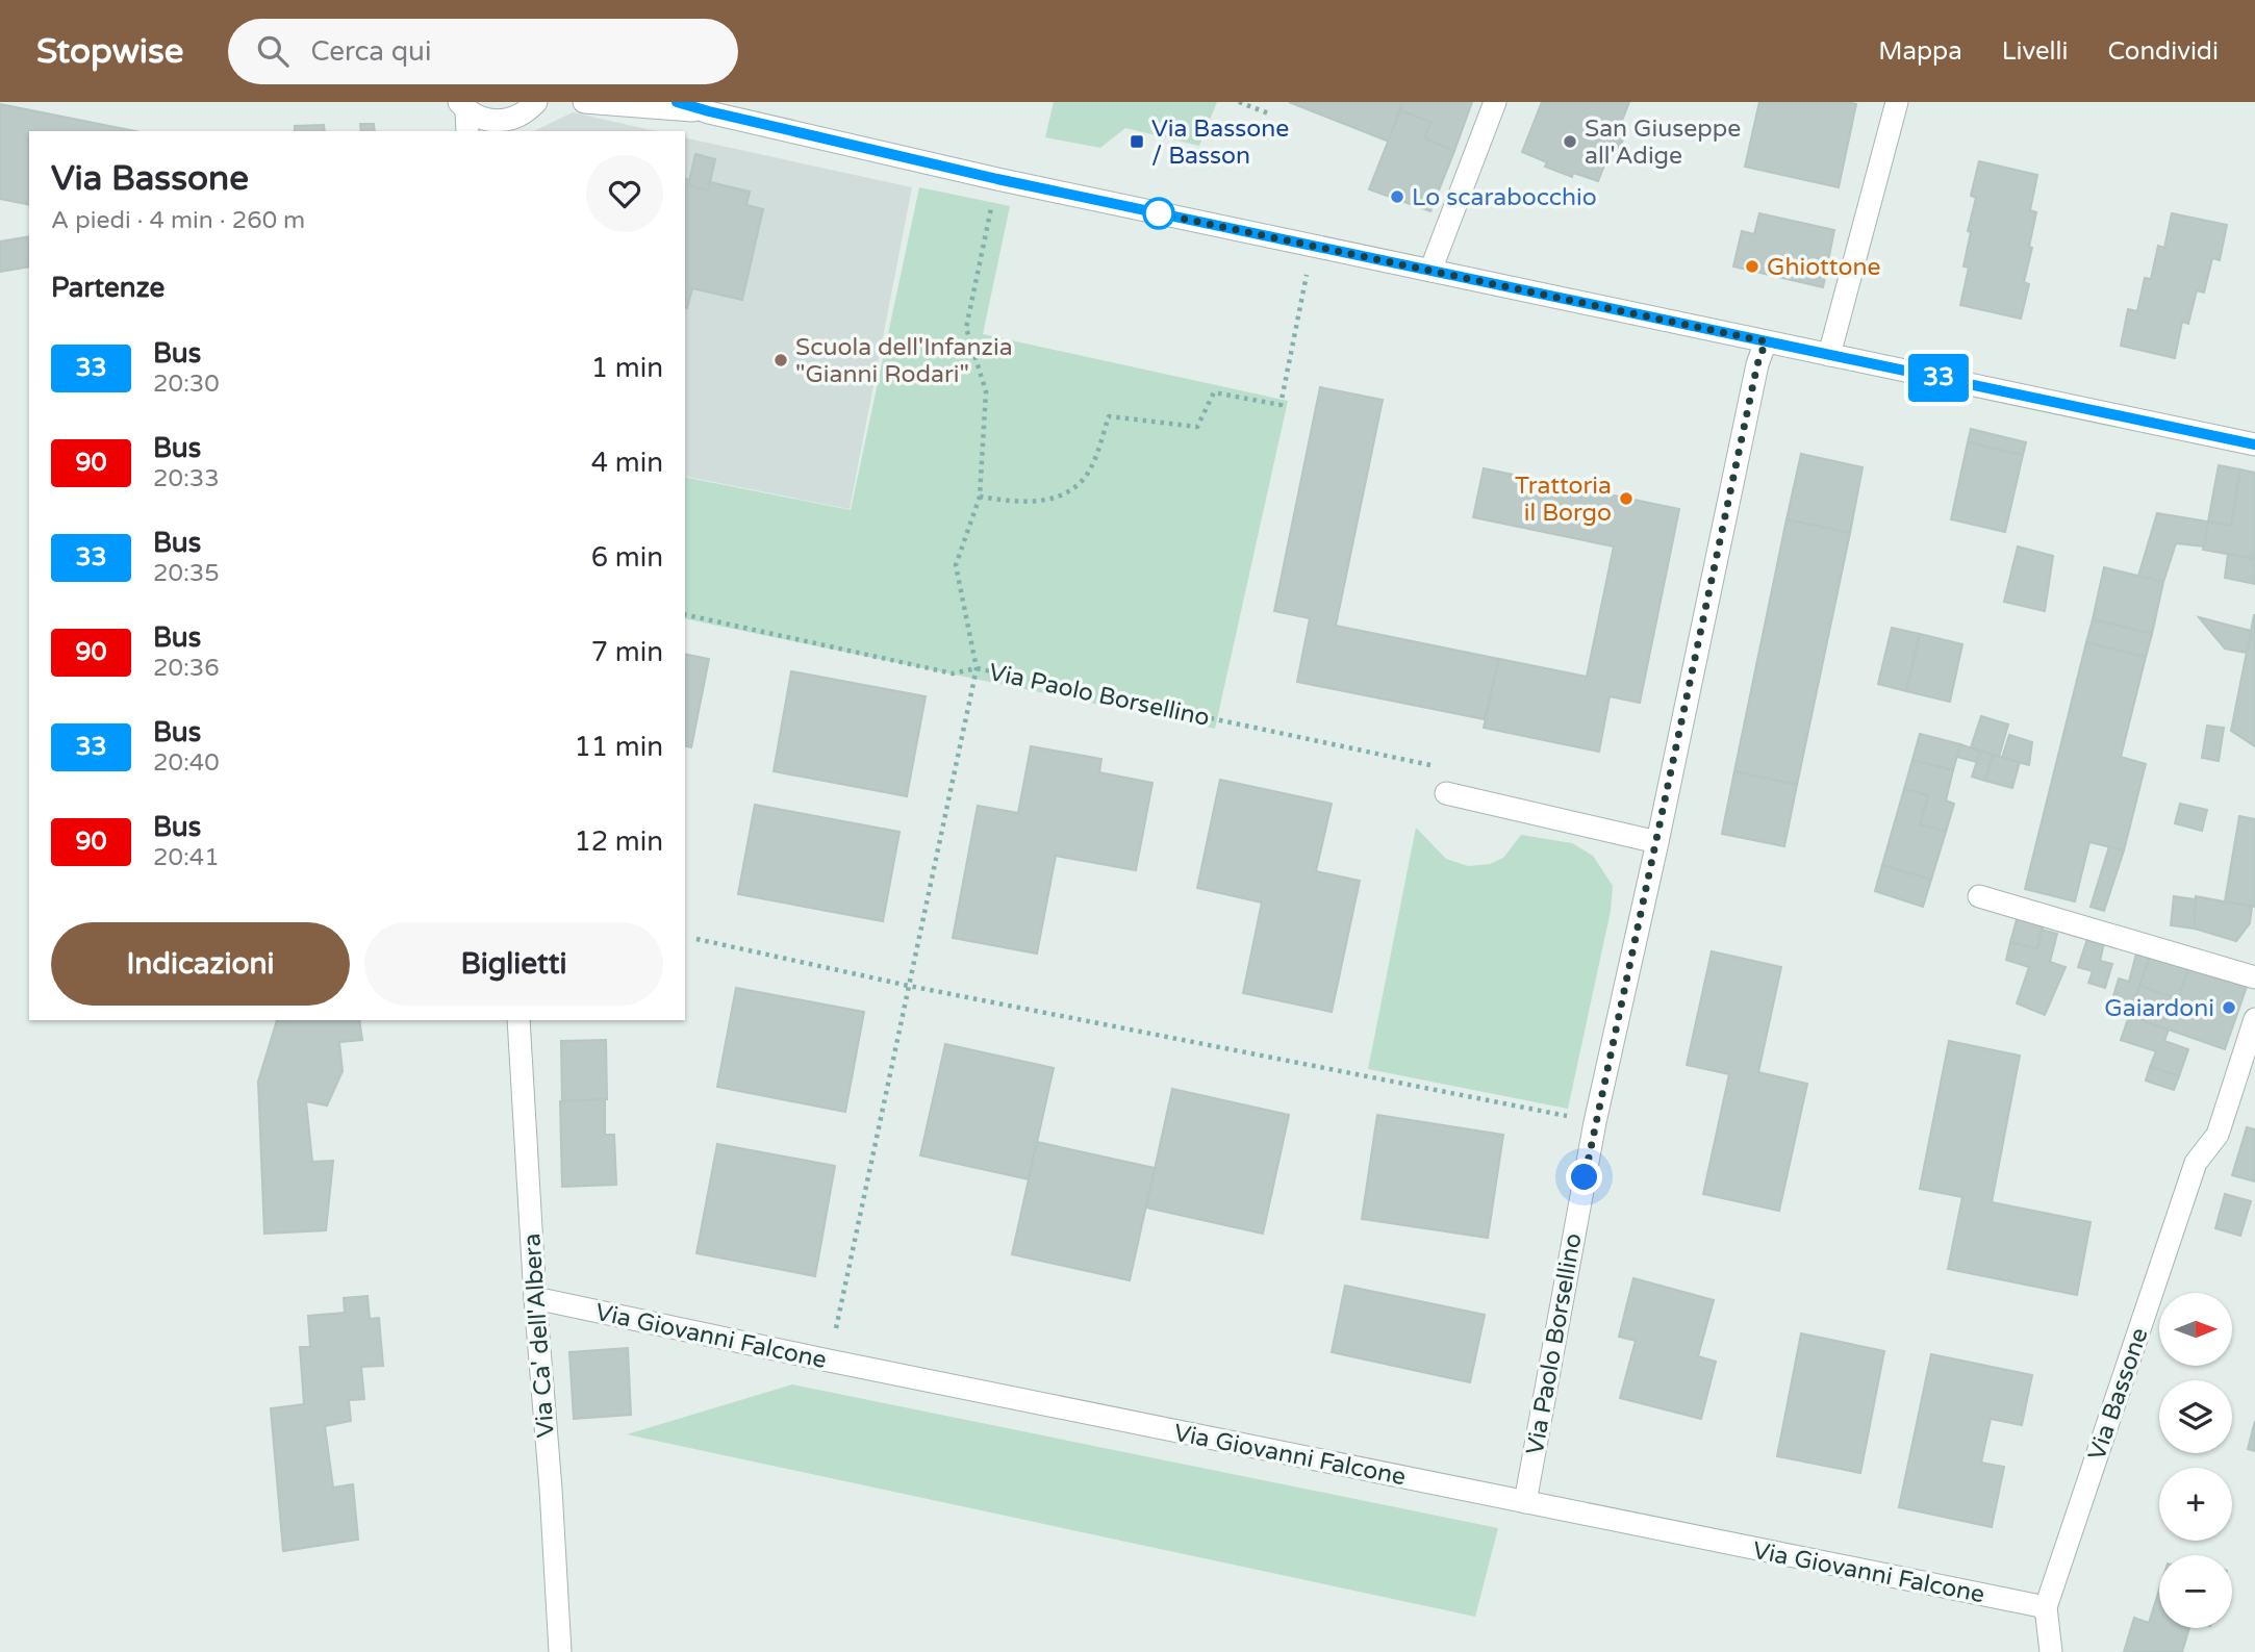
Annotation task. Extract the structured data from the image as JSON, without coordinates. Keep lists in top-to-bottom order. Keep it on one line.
{"streets":{"street":["Via Paolo Borsellino","Via Ca' dell'Albera","Via Giovanni Falcone","Via Bassone"]},"crossings":[["Via Paolo Borsellino","Via Giovanni Falcone"],["Via Ca' dell'Albera","Via Giovanni Falcone"],["Via Giovanni Falcone","Via Bassone"]],"places":{"transit":["Via Bassone / Basson"],"other":["San Giuseppe all'Adige","Lo scarabocchio","Ghiottone","Scuola dell'Infanzia \"Gianni Rodari\"","Trattoria il Borgo","Gaiardoni"]},"lines":["bus line 33"],"north":"right","page":{"header":"Stopwise","search":"Cerca qui","nav":["Mappa","Livelli","Condividi"],"on_map":"33","heading":[["Via Bassone","A piedi · 4 min · 260 m"],"Partenze"],"list":[{"mark":"33","name":"Bus","note":"20:30","value":"1 min"},{"mark":"90","name":"Bus","note":"20:33","value":"4 min"},{"mark":"33","name":"Bus","note":"20:35","value":"6 min"},{"mark":"90","name":"Bus","note":"20:36","value":"7 min"},{"mark":"33","name":"Bus","note":"20:40","value":"11 min"},{"mark":"90","name":"Bus","note":"20:41","value":"12 min"}],"buttons":["Indicazioni","Biglietti"],"map_buttons":["+","−"]}}
